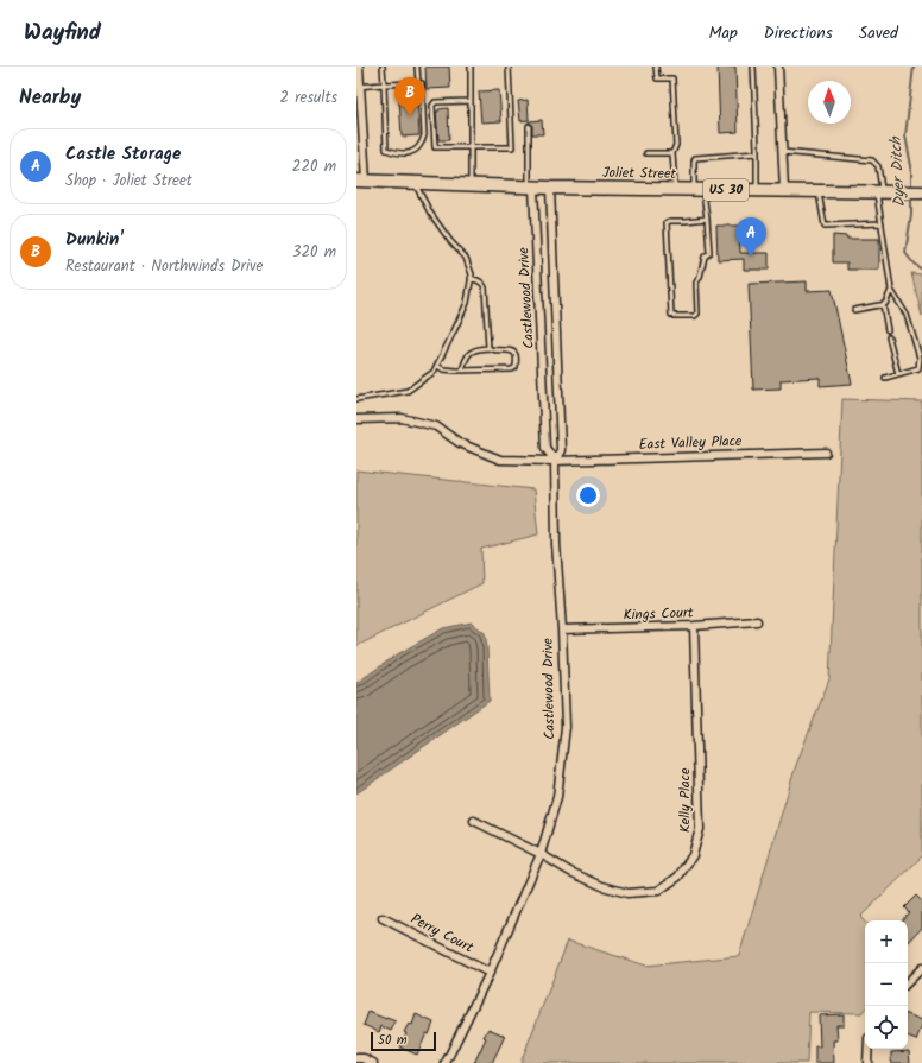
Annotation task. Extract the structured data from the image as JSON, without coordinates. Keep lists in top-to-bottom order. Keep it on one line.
{"streets":{"main road":["Joliet Street","US 30"],"street":["Castlewood Drive","East Valley Place","Kings Court","Kelly Place","Perry Court"]},"crossings":[["Joliet Street","Castlewood Drive"],["Castlewood Drive","East Valley Place"],["Castlewood Drive","Kings Court"],["Castlewood Drive","Kelly Place"],["Castlewood Drive","Perry Court"],["Kings Court","Kelly Place"]],"water":["Dyer Ditch"],"scale_bar":"50 m","north":"top","page":{"header":"Wayfind","nav":["Map","Directions","Saved"],"heading":["Nearby","2 results"],"pins":["B","A"],"list":[{"mark":"A","name":"Castle Storage","note":"Shop · Joliet Street","value":"220 m"},{"mark":"B","name":"Dunkin'","note":"Restaurant · Northwinds Drive","value":"320 m"}],"map_buttons":["+","−"],"scale":"50 m"}}
